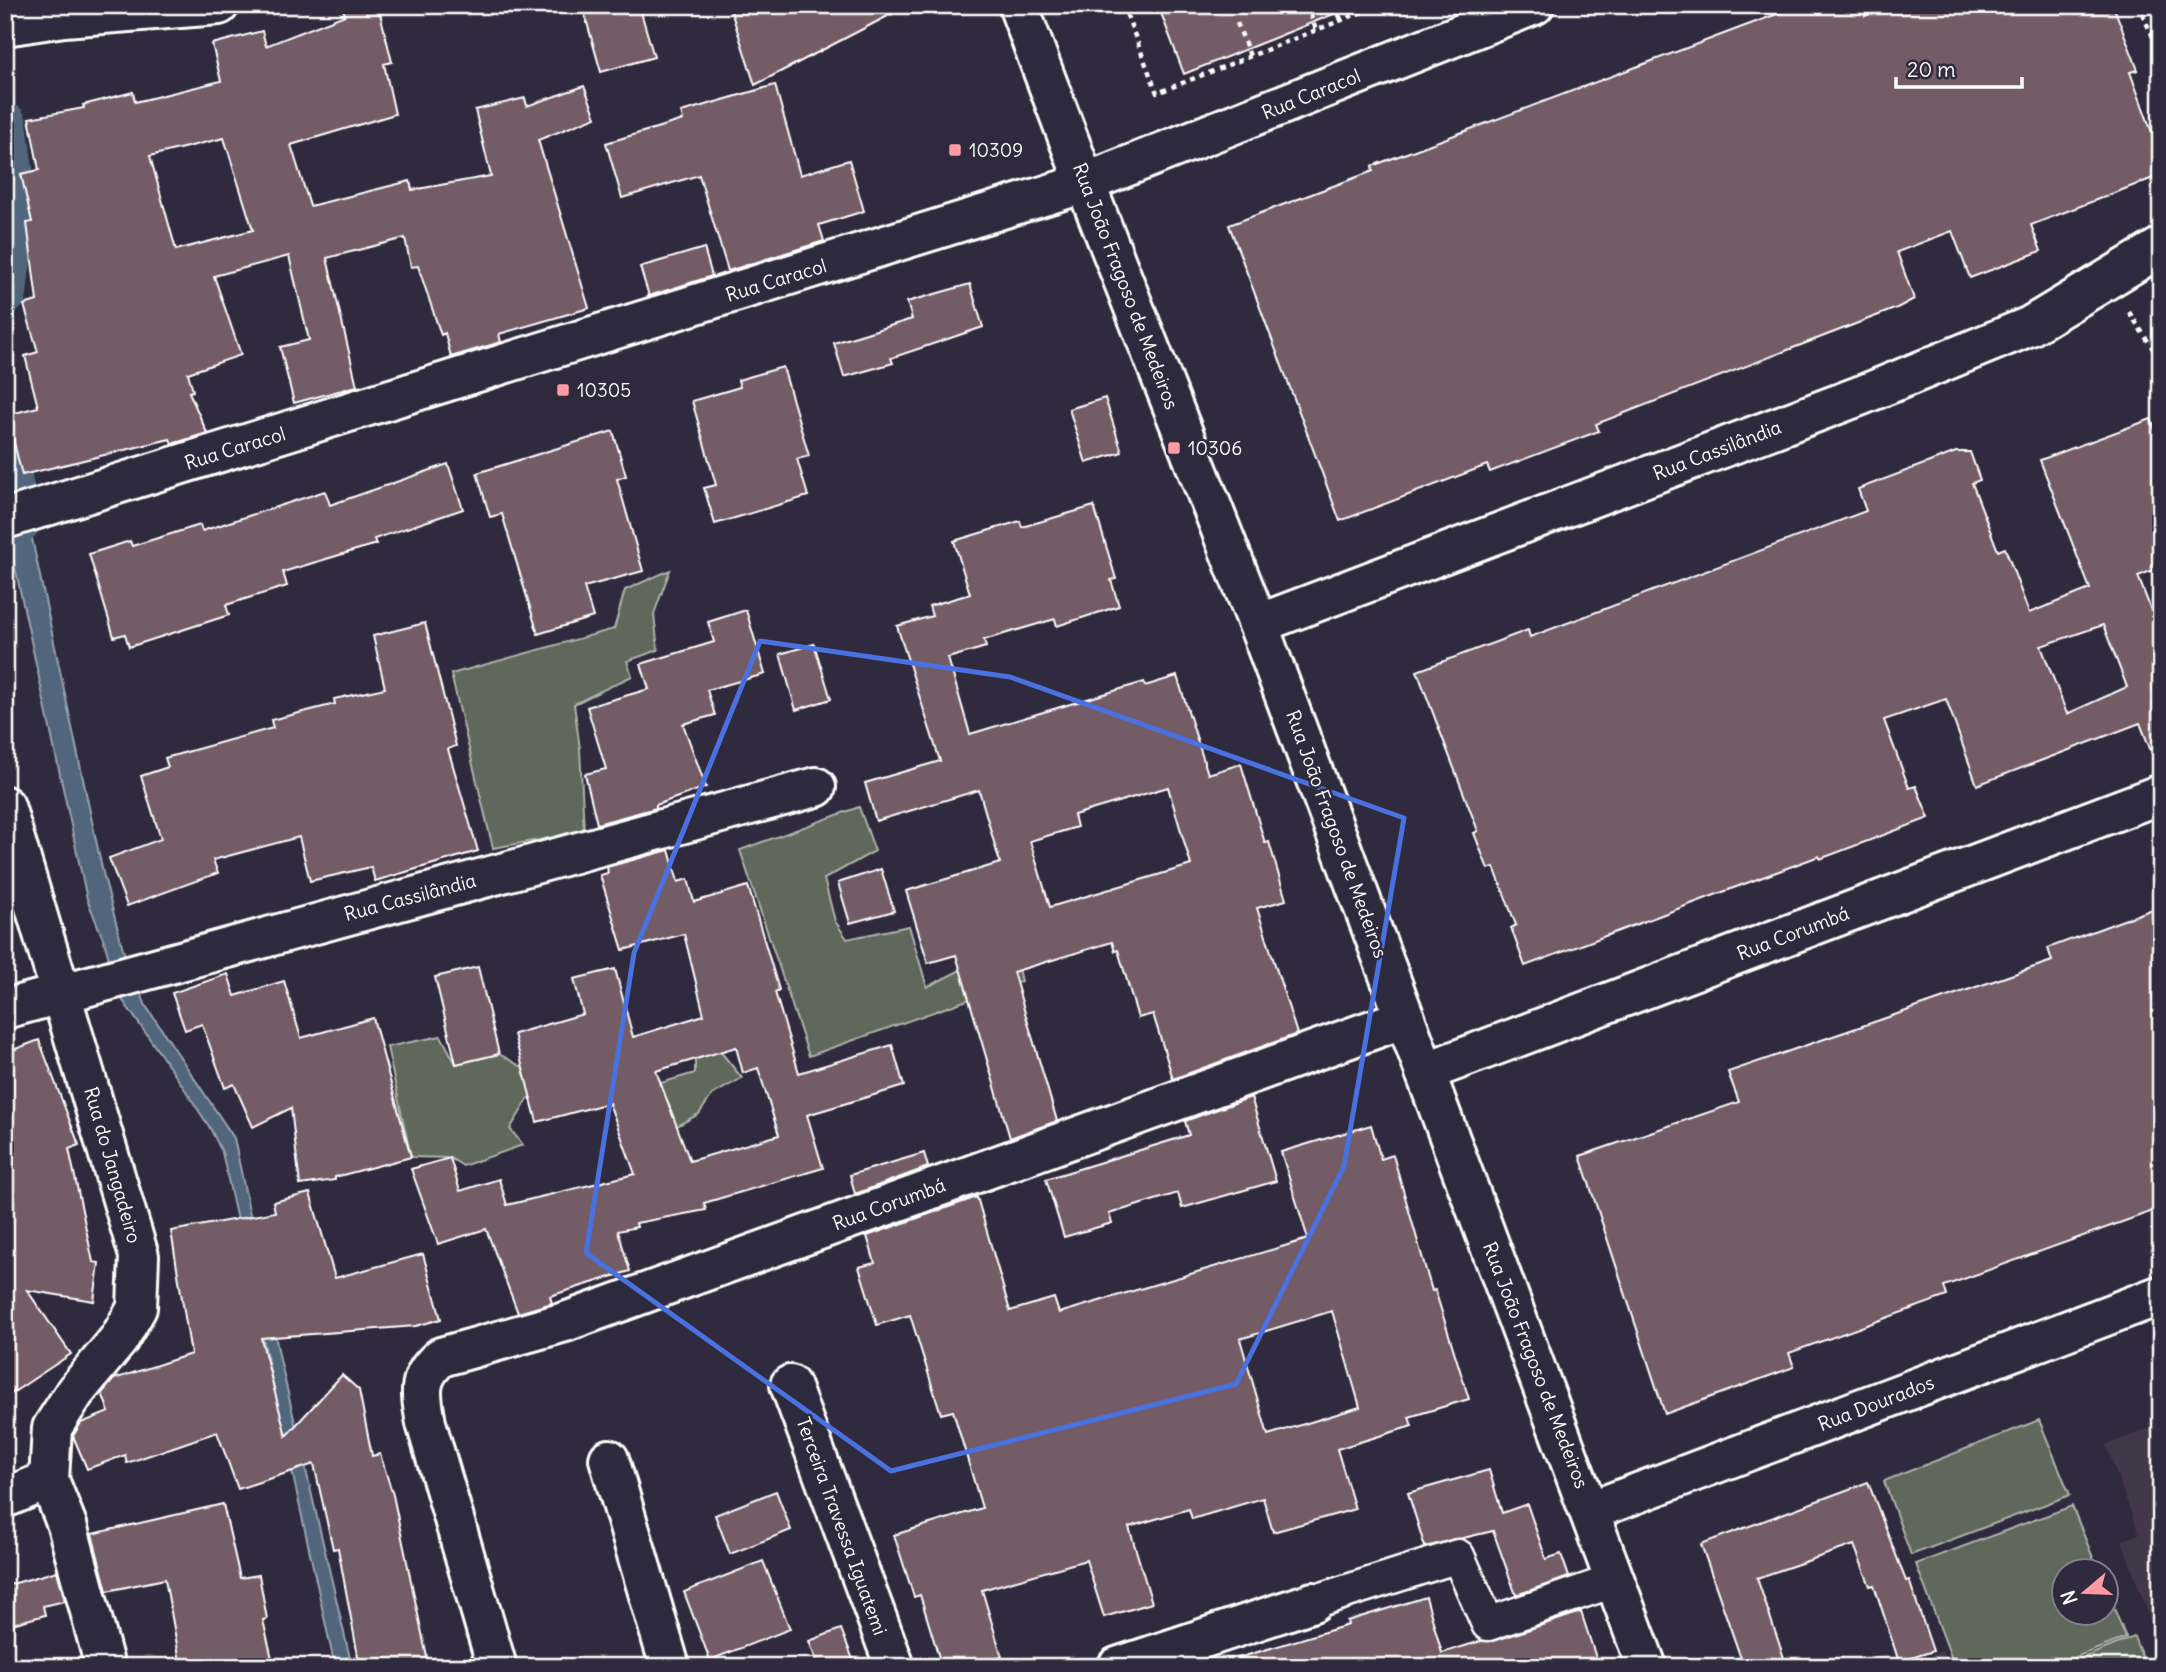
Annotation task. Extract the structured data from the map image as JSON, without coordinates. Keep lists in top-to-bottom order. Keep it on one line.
{"streets":{"street":["Rua Caracol","Rua João Fragoso de Medeiros","Rua Cassilândia","Rua Corumbá","Rua do Jangadeiro","Rua Dourados","Terceira Travessa Iguatemi"]},"crossings":[["Rua Caracol","Rua João Fragoso de Medeiros"],["Rua João Fragoso de Medeiros","Rua Cassilândia"],["Rua João Fragoso de Medeiros","Rua Corumbá"],["Rua João Fragoso de Medeiros","Rua Dourados"],["Rua Cassilândia","Rua do Jangadeiro"]],"places":{"transit":["10309","10305","10306"]},"scale_bar":"20 m","north":"left"}
